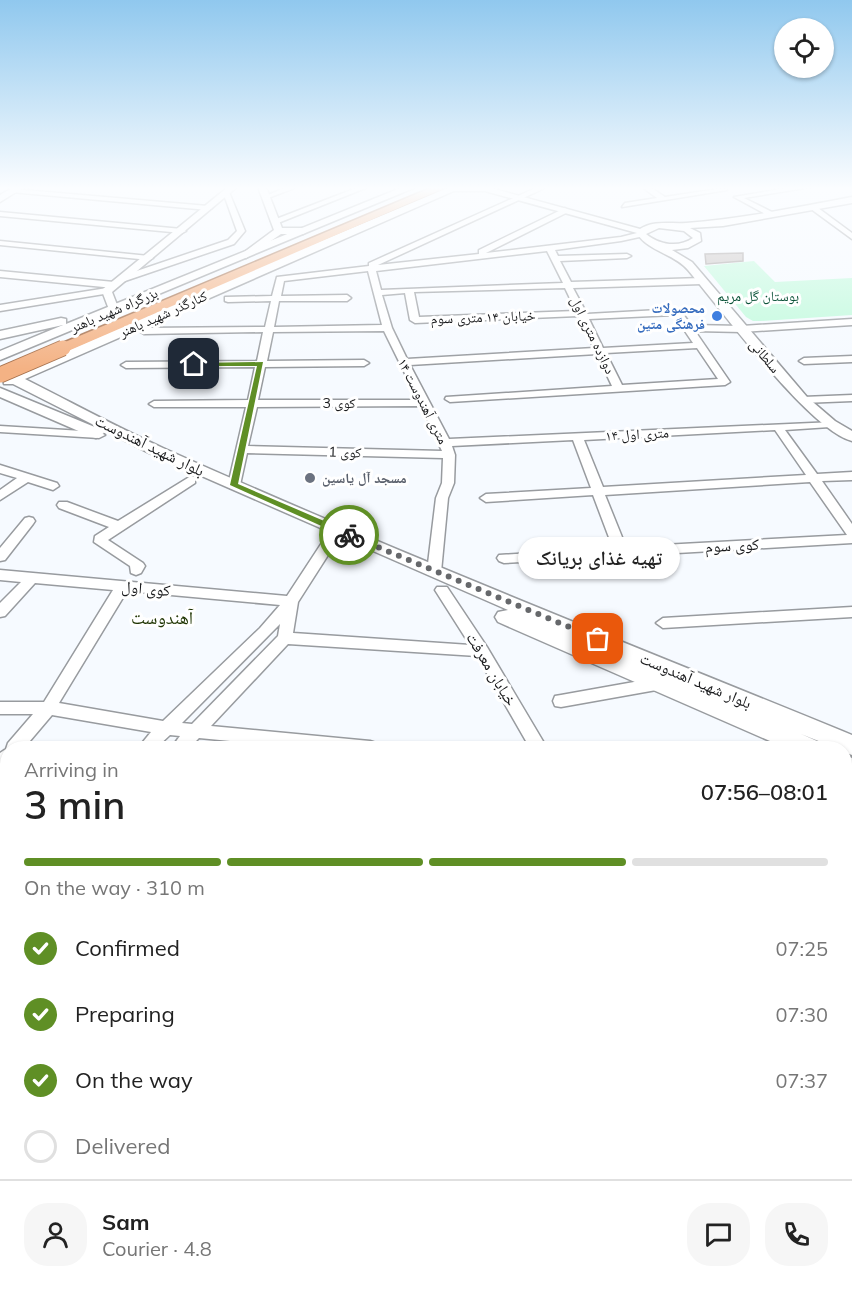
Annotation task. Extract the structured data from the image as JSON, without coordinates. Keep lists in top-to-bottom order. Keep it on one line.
{"streets":{"highway":["بزرگراه شهید باهنر"],"main road":["کنارگذر شهید باهنر","بلوار شهید آهندوست"],"street":["خیابان ۱۴ متری سوم","دوازده متری اول","سلطانی","۱۴ متری آهندوست","کوی 3","۱۴ متری اول","کوی 1","کوی سوم","کوی اول","خیابان معرفت"]},"crossings":[["بزرگراه شهید باهنر","کنارگذر شهید باهنر"],["خیابان ۱۴ متری سوم","دوازده متری اول"],["سلطانی","۱۴ متری اول"],["۱۴ متری آهندوست","کوی 3"],["۱۴ متری آهندوست","۱۴ متری اول"],["۱۴ متری آهندوست","بلوار شهید آهندوست"],["۱۴ متری آهندوست","کوی 1"],["۱۴ متری اول","کوی 1"],["بلوار شهید آهندوست","خیابان معرفت"]],"districts":["آهندوست"],"parks":["بوستان گل مریم"],"places":["محصولات فرهنگی متین","مسجد آل یاسین","تهیه غذای بریانک"],"page":{"bubble":"تهیه غذای بریانک","heading":["3 min","Arriving in","07:56–08:01"],"panel":["Sam","Courier · 4.8"],"bar":"On the way · 310 m","list":[["Confirmed","07:25"],["Preparing","07:30"],["On the way","07:37"],"Delivered"]}}
